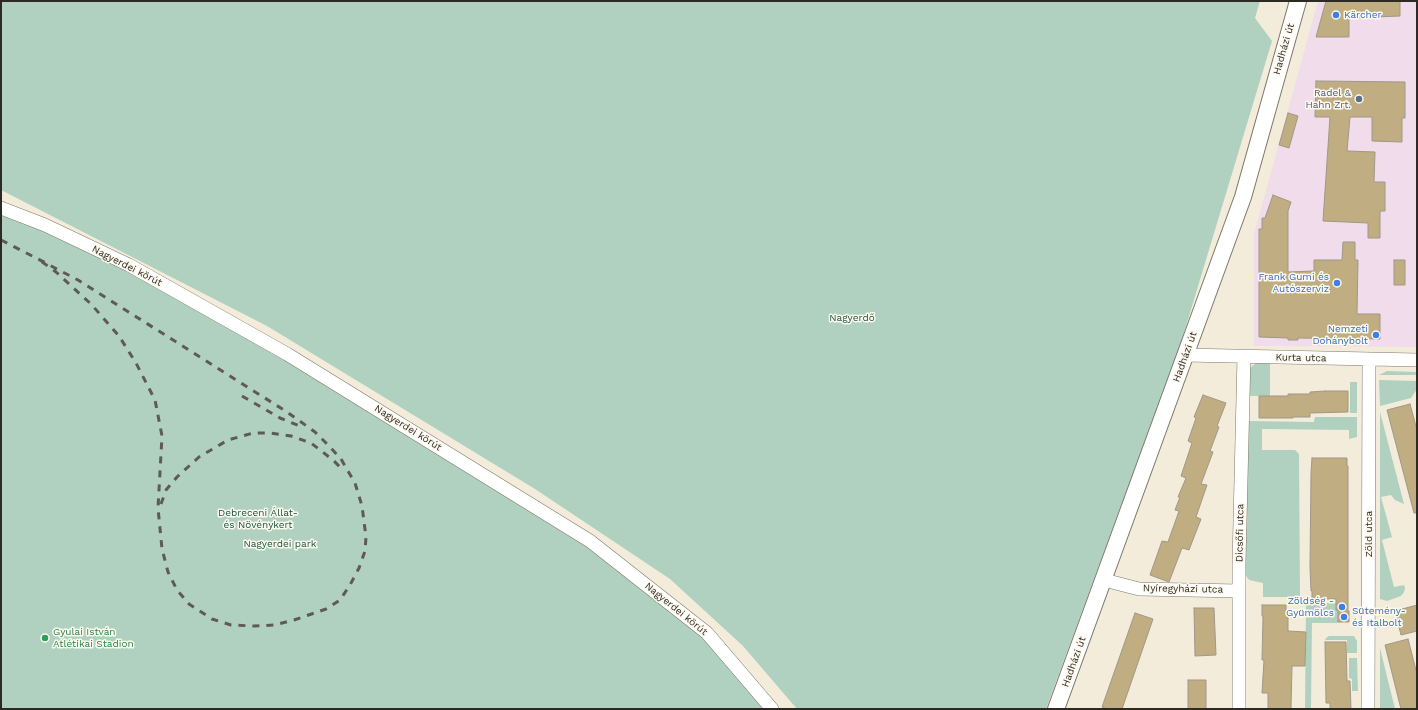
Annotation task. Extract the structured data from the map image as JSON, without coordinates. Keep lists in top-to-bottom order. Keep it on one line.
{"streets":{"street":["Hadházi út","Nagyerdei körút","Kurta utca","Dicsőfi utca","Zöld utca","Nyíregyházi utca"]},"crossings":[["Hadházi út","Kurta utca"],["Hadházi út","Nyíregyházi utca"],["Kurta utca","Dicsőfi utca"],["Kurta utca","Zöld utca"],["Dicsőfi utca","Nyíregyházi utca"]],"parks":["Nagyerdő","Debreceni Állat- és Növénykert","Nagyerdei park"],"places":["Kärcher","Radel & Hahn Zrt.","Frank Gumi és Autószerviz","Nemzeti Dohánybolt","Zöldség - Gyümölcs","Sütemény- és Italbolt","Gyulai István Atlétikai Stadion"]}
